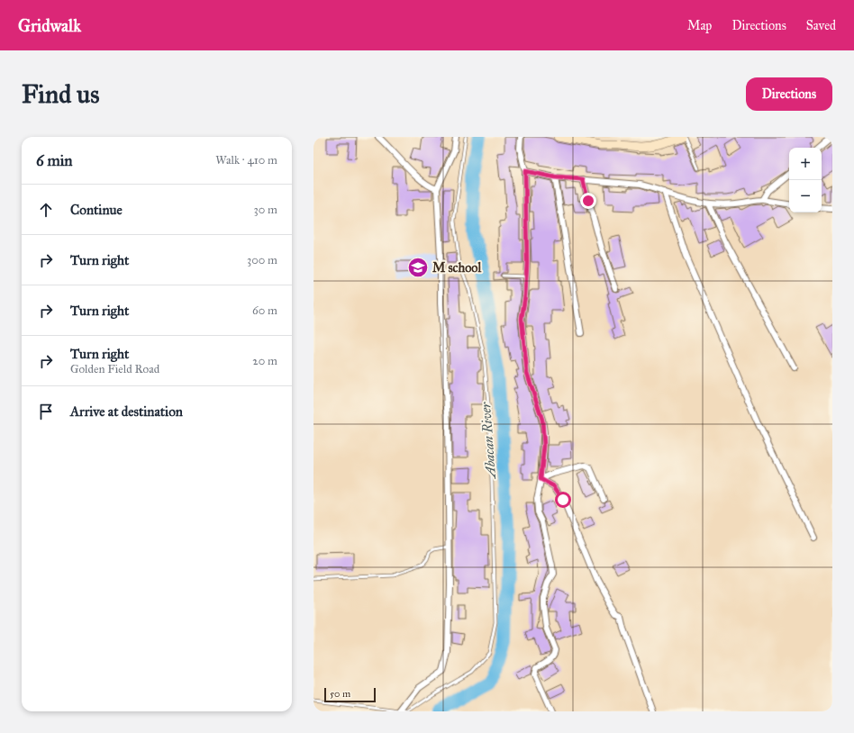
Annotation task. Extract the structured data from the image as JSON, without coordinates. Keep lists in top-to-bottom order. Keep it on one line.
{"water":["Abacan River"],"places":{"school or university":["M school"]},"scale_bar":"50 m","page":{"header":"Gridwalk","nav":["Map","Directions","Saved"],"buttons":"Directions","title":"Find us","heading":["6 min","Walk · 410 m"],"map_buttons":["+","−"],"list":[["Continue","30 m"],["Turn right","300 m"],["Turn right","60 m"],["Turn right","Golden Field Road","20 m"],"Arrive at destination"],"scale":"50 m"}}
